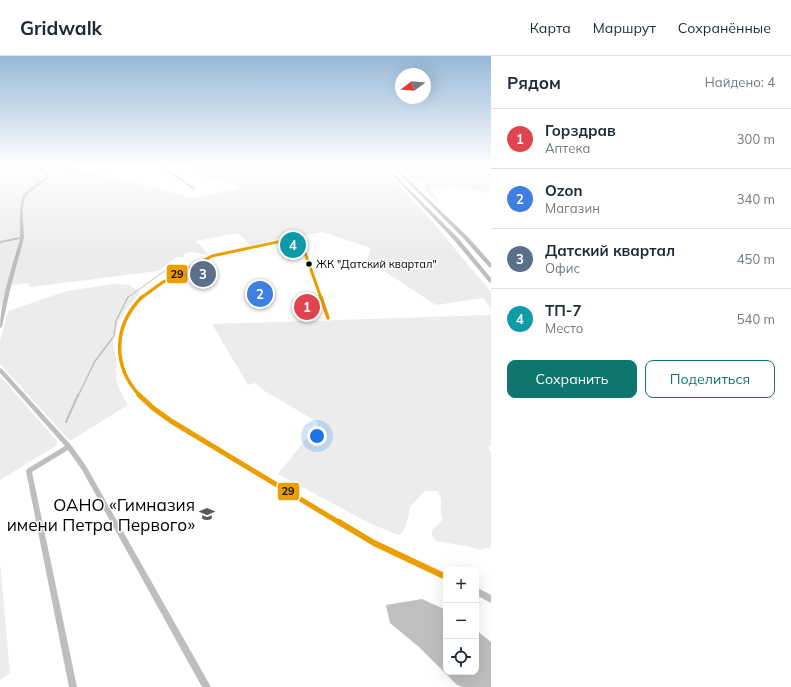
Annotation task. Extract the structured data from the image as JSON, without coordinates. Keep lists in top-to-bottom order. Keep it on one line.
{"places":{"other":["ЖК \"Датский квартал\""],"school or university":["ОАНО «Гимназия имени Петра Первого»"]},"lines":["transit line 29"],"north":"left","page":{"header":"Gridwalk","nav":["Карта","Маршрут","Сохранённые"],"heading":["Рядом","Найдено: 4"],"list":[{"mark":"1","name":"Горздрав","note":"Аптека","value":"300 m"},{"mark":"2","name":"Ozon","note":"Магазин","value":"340 m"},{"mark":"3","name":"Датский квартал","note":"Офис","value":"450 m"},{"mark":"4","name":"ТП-7","note":"Место","value":"540 m"}],"pins":["4","3","2","1"],"buttons":["Сохранить","Поделиться"],"map_buttons":["+","−"]}}
